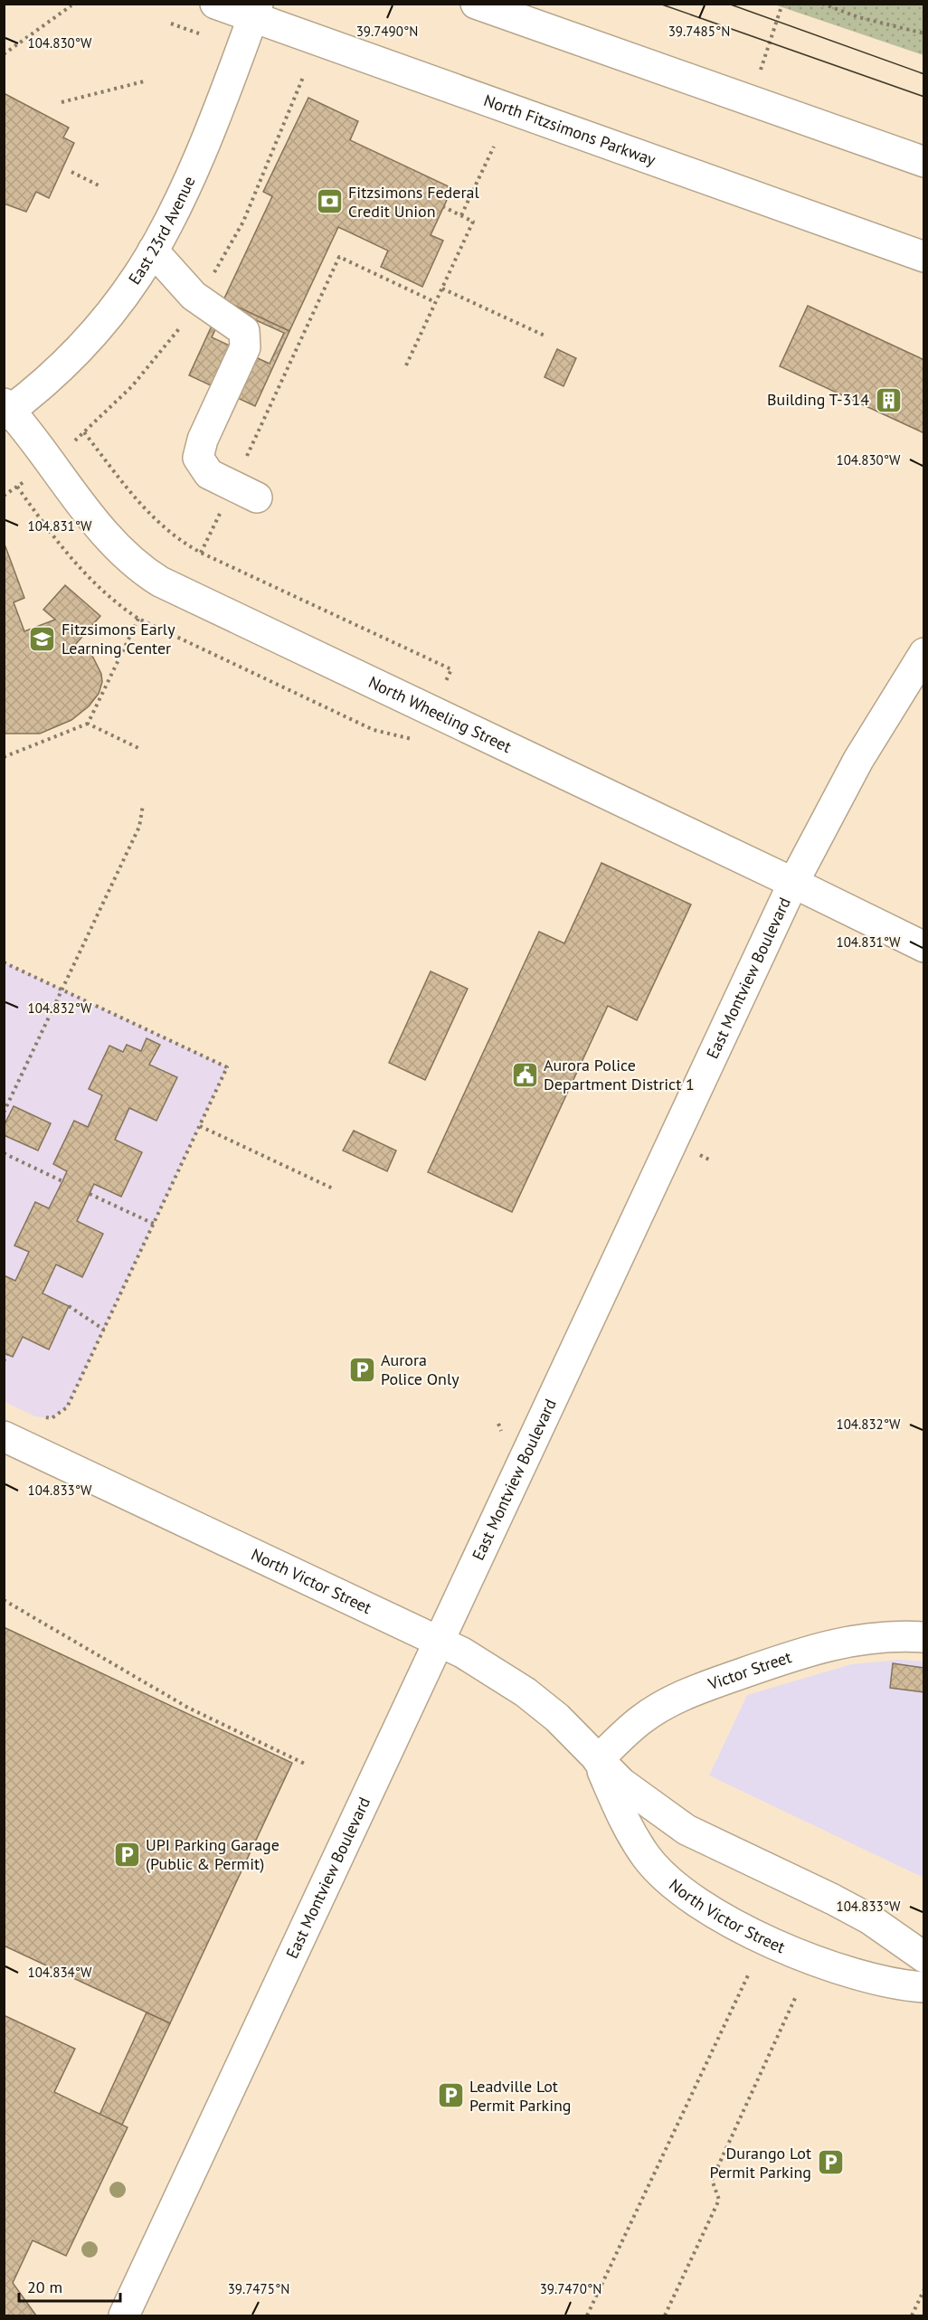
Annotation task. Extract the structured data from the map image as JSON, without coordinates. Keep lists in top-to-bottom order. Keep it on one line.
{"streets":{"street":["North Fitzsimons Parkway","East 23rd Avenue","North Wheeling Street","East Montview Boulevard","North Victor Street","Victor Street"]},"crossings":[["North Fitzsimons Parkway","East 23rd Avenue"],["East 23rd Avenue","North Wheeling Street"],["North Wheeling Street","East Montview Boulevard"],["East Montview Boulevard","North Victor Street"],["North Victor Street","Victor Street"]],"places":{"bank":["Fitzsimons Federal Credit Union"],"building":["Building T-314"],"school or university":["Fitzsimons Early Learning Center"],"public building":["Aurora Police Department District 1"],"parking":["Aurora Police Only","UPI Parking Garage (Public & Permit)","Leadville Lot Permit Parking","Durango Lot Permit Parking"]},"scale_bar":"20 m","coordinates":["39.7490°N","39.7485°N","104.830°W","104.831°W","104.832°W","104.833°W","104.834°W","39.7475°N","39.7470°N"]}
